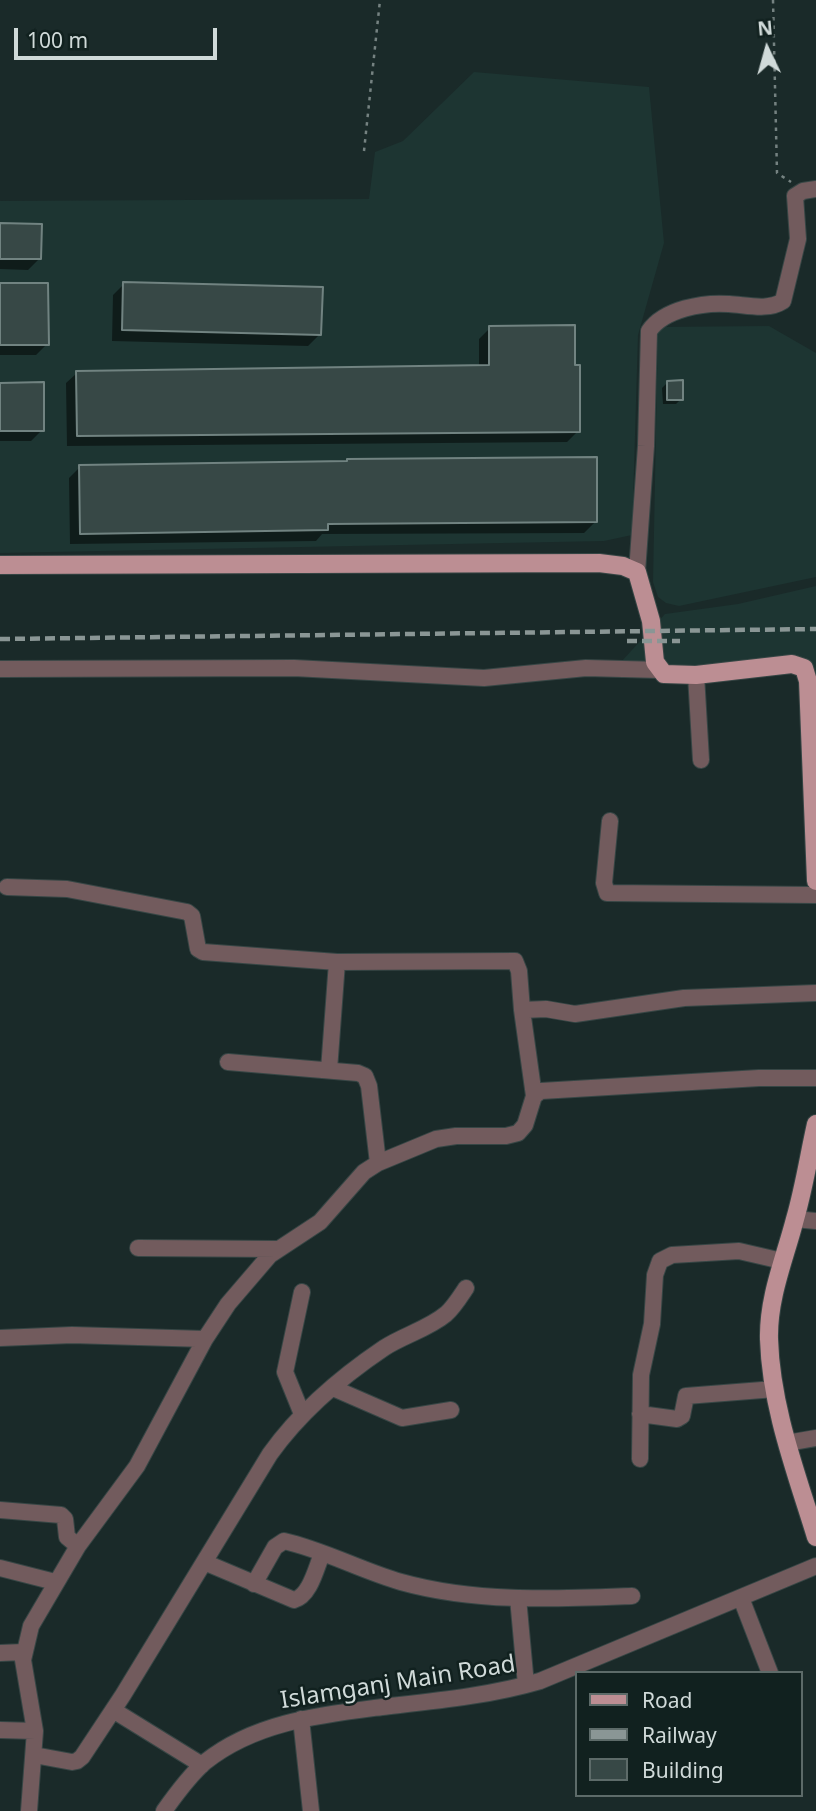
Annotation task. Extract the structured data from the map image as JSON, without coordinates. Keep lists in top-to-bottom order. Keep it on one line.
{"streets":{"street":["Islamganj Main Road"]},"legend":["Road","Railway","Building"],"scale_bar":"100 m","north":"top"}
